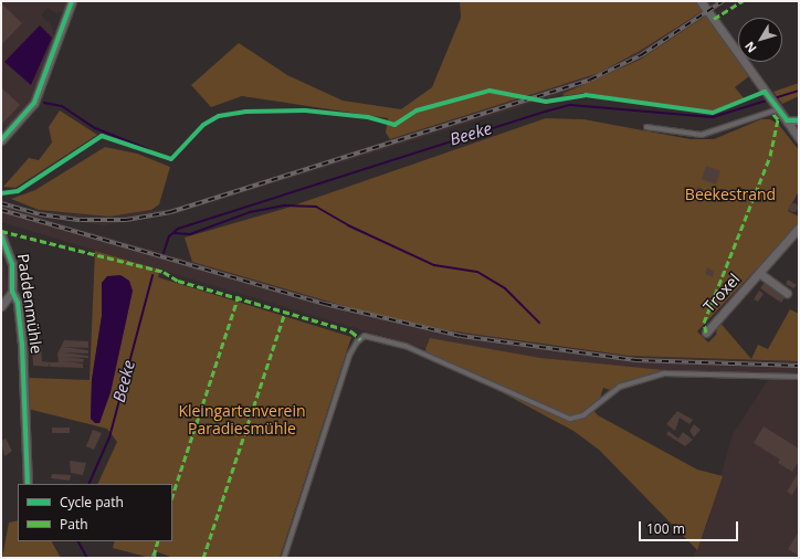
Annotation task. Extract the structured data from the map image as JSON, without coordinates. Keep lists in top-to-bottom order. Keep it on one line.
{"streets":{"street":["Troxel","Paddenmühle"]},"water":["Beeke"],"parks":["Beekestrand","Kleingartenverein Paradiesmühle"],"legend":["Cycle path","Path"],"scale_bar":"100 m","north":"bottom left"}
